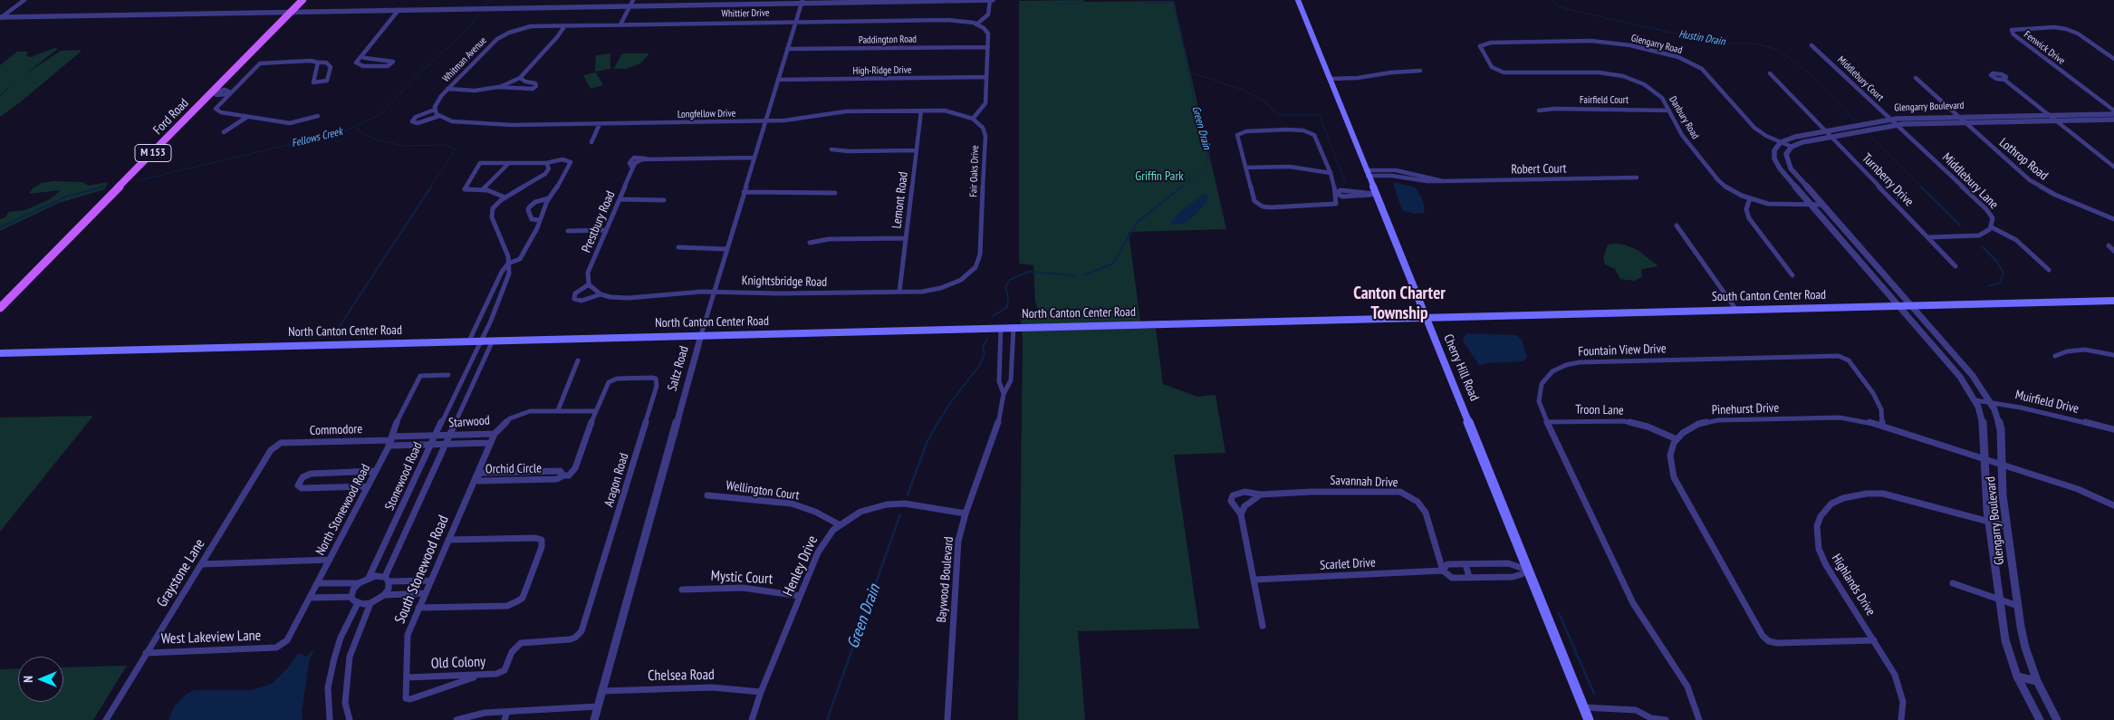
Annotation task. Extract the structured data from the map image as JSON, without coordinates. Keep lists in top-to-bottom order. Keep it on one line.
{"streets":{"main road":["Ford Road","M 153","South Canton Center Road","North Canton Center Road","Cherry Hill Road"],"street":["Whittier Drive","Paddington Road","Glengarry Road","Fenwick Drive","Whitman Avenue","High-Ridge Drive","Middlebury Court","Fairfield Court","Glengarry Boulevard","Longfellow Drive","Danbury Road","Lothrop Road","Robert Court","Fair Oaks Drive","Turnberry Drive","Middlebury Lane","Lemont Road","Prestbury Road","Knightsbridge Road","Fountain View Drive","Saltz Road","Muirfield Drive","Pinehurst Drive","Troon Lane","Starwood","Commodore","Orchid Circle","Stonewood Road","Aragon Road","Savannah Drive","Wellington Court","North Stonewood Road","Scarlet Drive","Henley Drive","South Stonewood Road","Graystone Lane","Mystic Court","Baywood Boulevard","Highlands Drive","West Lakeview Lane","Old Colony","Chelsea Road"]},"crossings":[["Whittier Drive","Whitman Avenue"],["Whittier Drive","Saltz Road"],["Paddington Road","Saltz Road"],["Glengarry Road","Glengarry Boulevard"],["Glengarry Road","Danbury Road"],["High-Ridge Drive","Saltz Road"],["Middlebury Court","Glengarry Boulevard"],["Middlebury Court","Middlebury Lane"],["Fairfield Court","Danbury Road"],["Glengarry Boulevard","Danbury Road"],["Glengarry Boulevard","Lothrop Road"],["Glengarry Boulevard","Turnberry Drive"],["Glengarry Boulevard","Middlebury Lane"],["Glengarry Boulevard","South Canton Center Road"],["Glengarry Boulevard","Muirfield Drive"],["Glengarry Boulevard","Pinehurst Drive"],["Glengarry Boulevard","Highlands Drive"],["Longfellow Drive","Fair Oaks Drive"],["Longfellow Drive","Lemont Road"],["Longfellow Drive","Saltz Road"],["Robert Court","Cherry Hill Road"],["Fair Oaks Drive","Knightsbridge Road"],["Turnberry Drive","Middlebury Lane"],["Lemont Road","Knightsbridge Road"],["Prestbury Road","Saltz Road"],["Knightsbridge Road","Saltz Road"],["South Canton Center Road","North Canton Center Road"],["South Canton Center Road","Cherry Hill Road"],["North Canton Center Road","Cherry Hill Road"],["North Canton Center Road","Saltz Road"],["North Canton Center Road","Stonewood Road"],["North Canton Center Road","Baywood Boulevard"],["Fountain View Drive","Pinehurst Drive"],["Fountain View Drive","Troon Lane"],["Cherry Hill Road","Scarlet Drive"],["Saltz Road","Chelsea Road"],["Pinehurst Drive","Troon Lane"],["Starwood","Commodore"],["Starwood","Orchid Circle"],["Starwood","Stonewood Road"],["Starwood","Aragon Road"],["Starwood","North Stonewood Road"],["Starwood","South Stonewood Road"],["Commodore","North Stonewood Road"],["Commodore","Graystone Lane"],["Orchid Circle","Aragon Road"],["Orchid Circle","South Stonewood Road"],["Aragon Road","Old Colony"],["Savannah Drive","Scarlet Drive"],["Wellington Court","Henley Drive"],["North Stonewood Road","West Lakeview Lane"],["Henley Drive","Mystic Court"],["Henley Drive","Baywood Boulevard"],["Henley Drive","Chelsea Road"],["South Stonewood Road","Old Colony"],["Graystone Lane","West Lakeview Lane"]],"districts":["Canton Charter Township"],"water":["Hustin Drain","Green Drain","Fellows Creek"],"parks":["Griffin Park"],"north":"left"}
